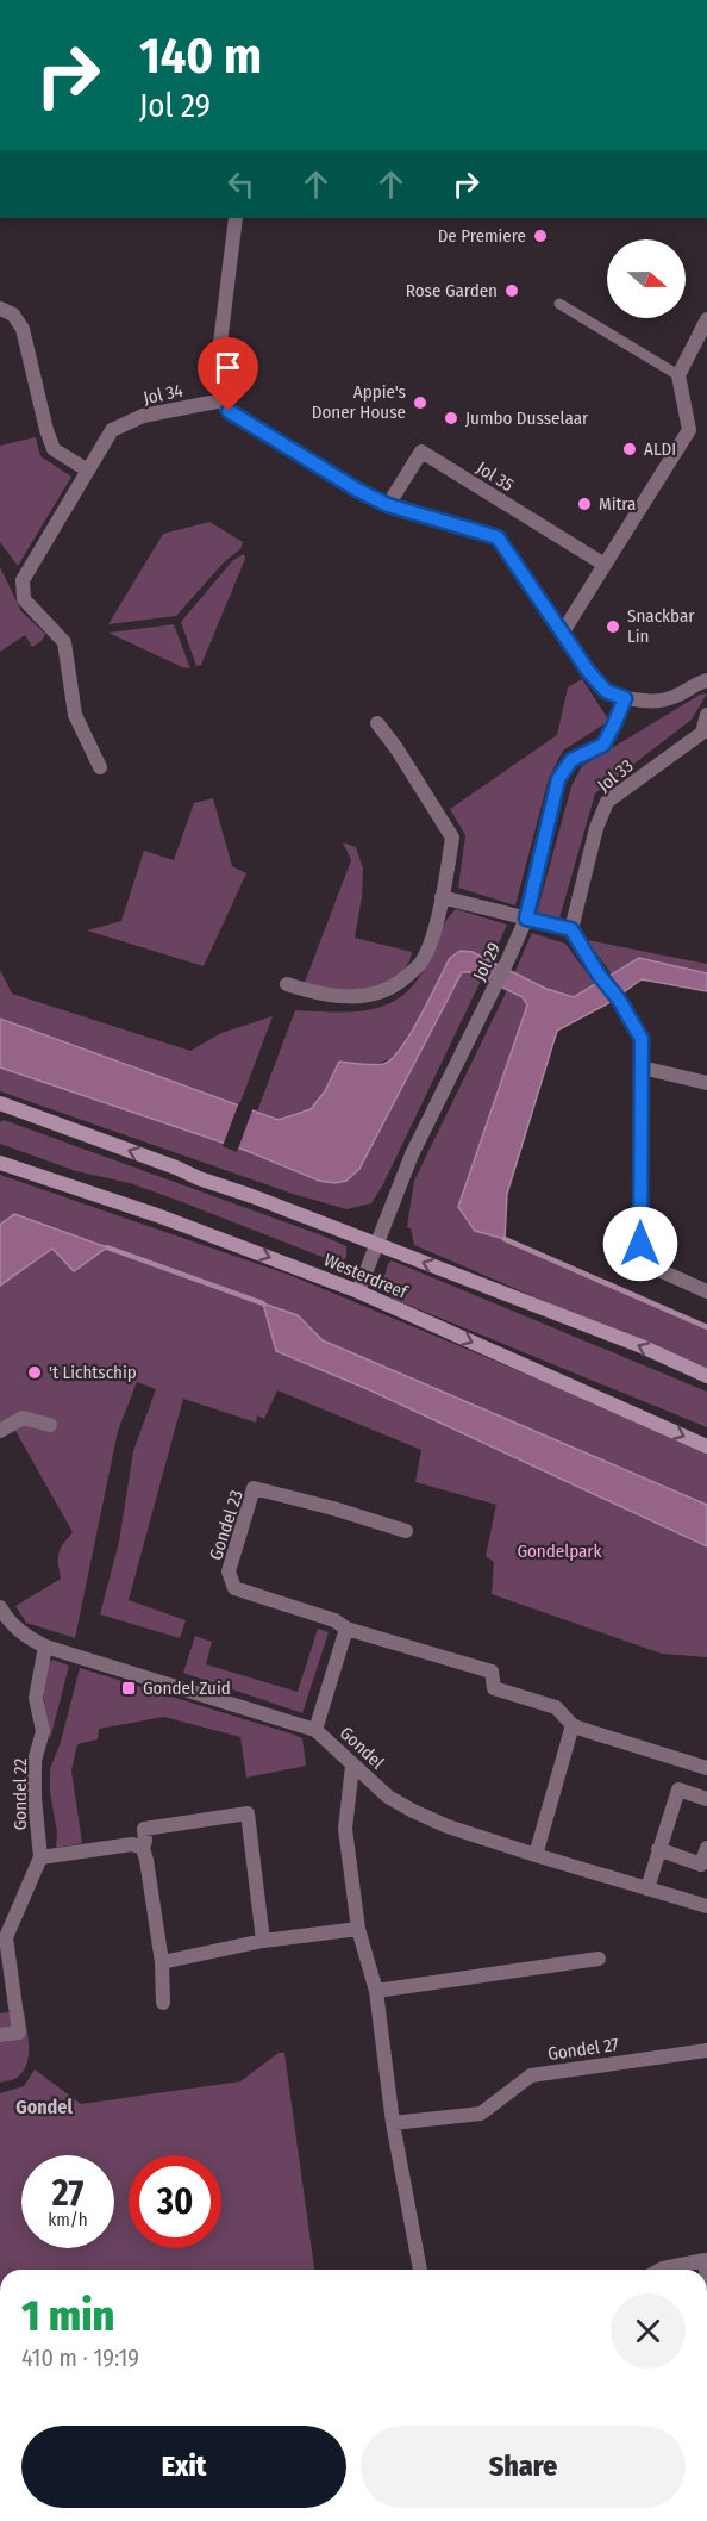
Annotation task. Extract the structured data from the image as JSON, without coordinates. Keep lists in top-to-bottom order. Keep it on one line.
{"streets":{"main road":["Westerdreef"],"street":["Jol 34","Jol 35","Jol 33","Jol 29","Gondel 23","Gondel","Gondel 22","Gondel 27"]},"crossings":[["Jol 29","Westerdreef"],["Gondel","Gondel 22"]],"districts":["Gondel"],"parks":["Gondelpark"],"places":{"other":["De Premiere","Rose Garden","Appie's Doner House","Jumbo Dusselaar","ALDI","Mitra","Snackbar Lin","'t Lichtschip"],"transit":["Gondel Zuid"]},"north":"right","page":{"turn":["140 m","Jol 29"],"speed":"27 km/h","limit":"30","heading":["1 min","410 m · 19:19"],"buttons":["Exit","Share"]}}
